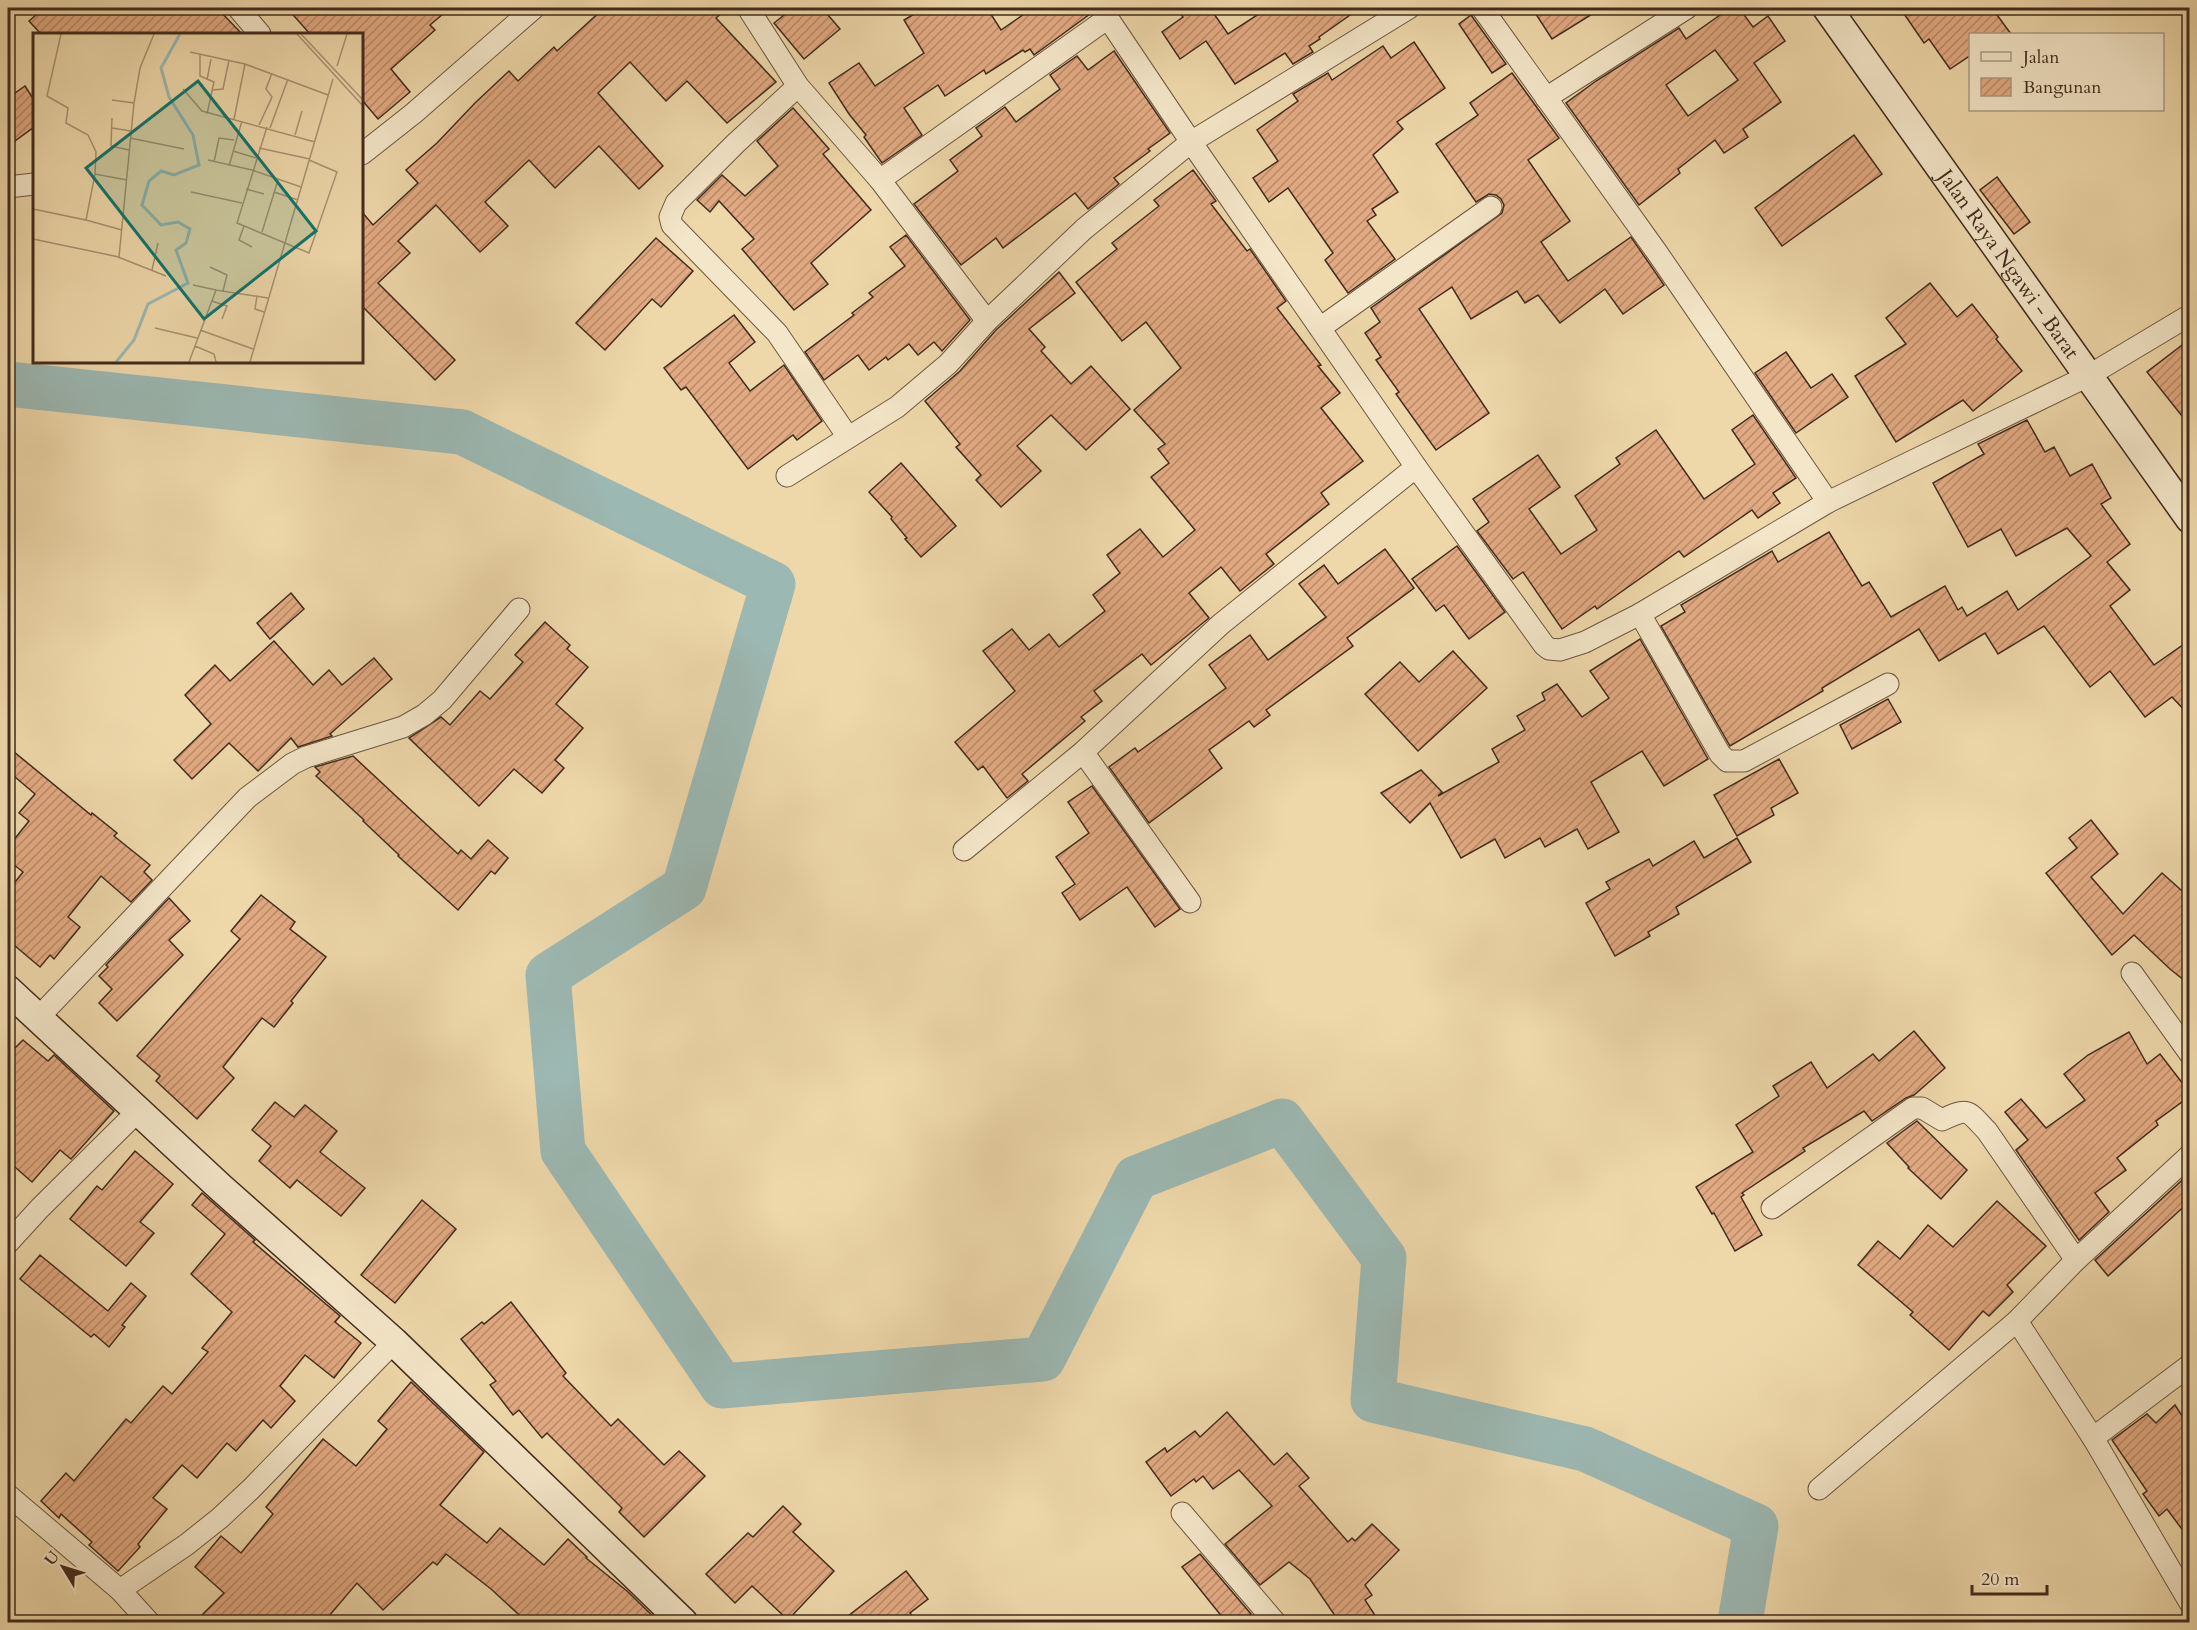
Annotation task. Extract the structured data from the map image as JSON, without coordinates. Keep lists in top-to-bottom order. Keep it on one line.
{"streets":{"street":["Jalan Raya Ngawi - Barat"]},"legend":["Jalan","Bangunan"],"scale_bar":"20 m","north":"top left"}
